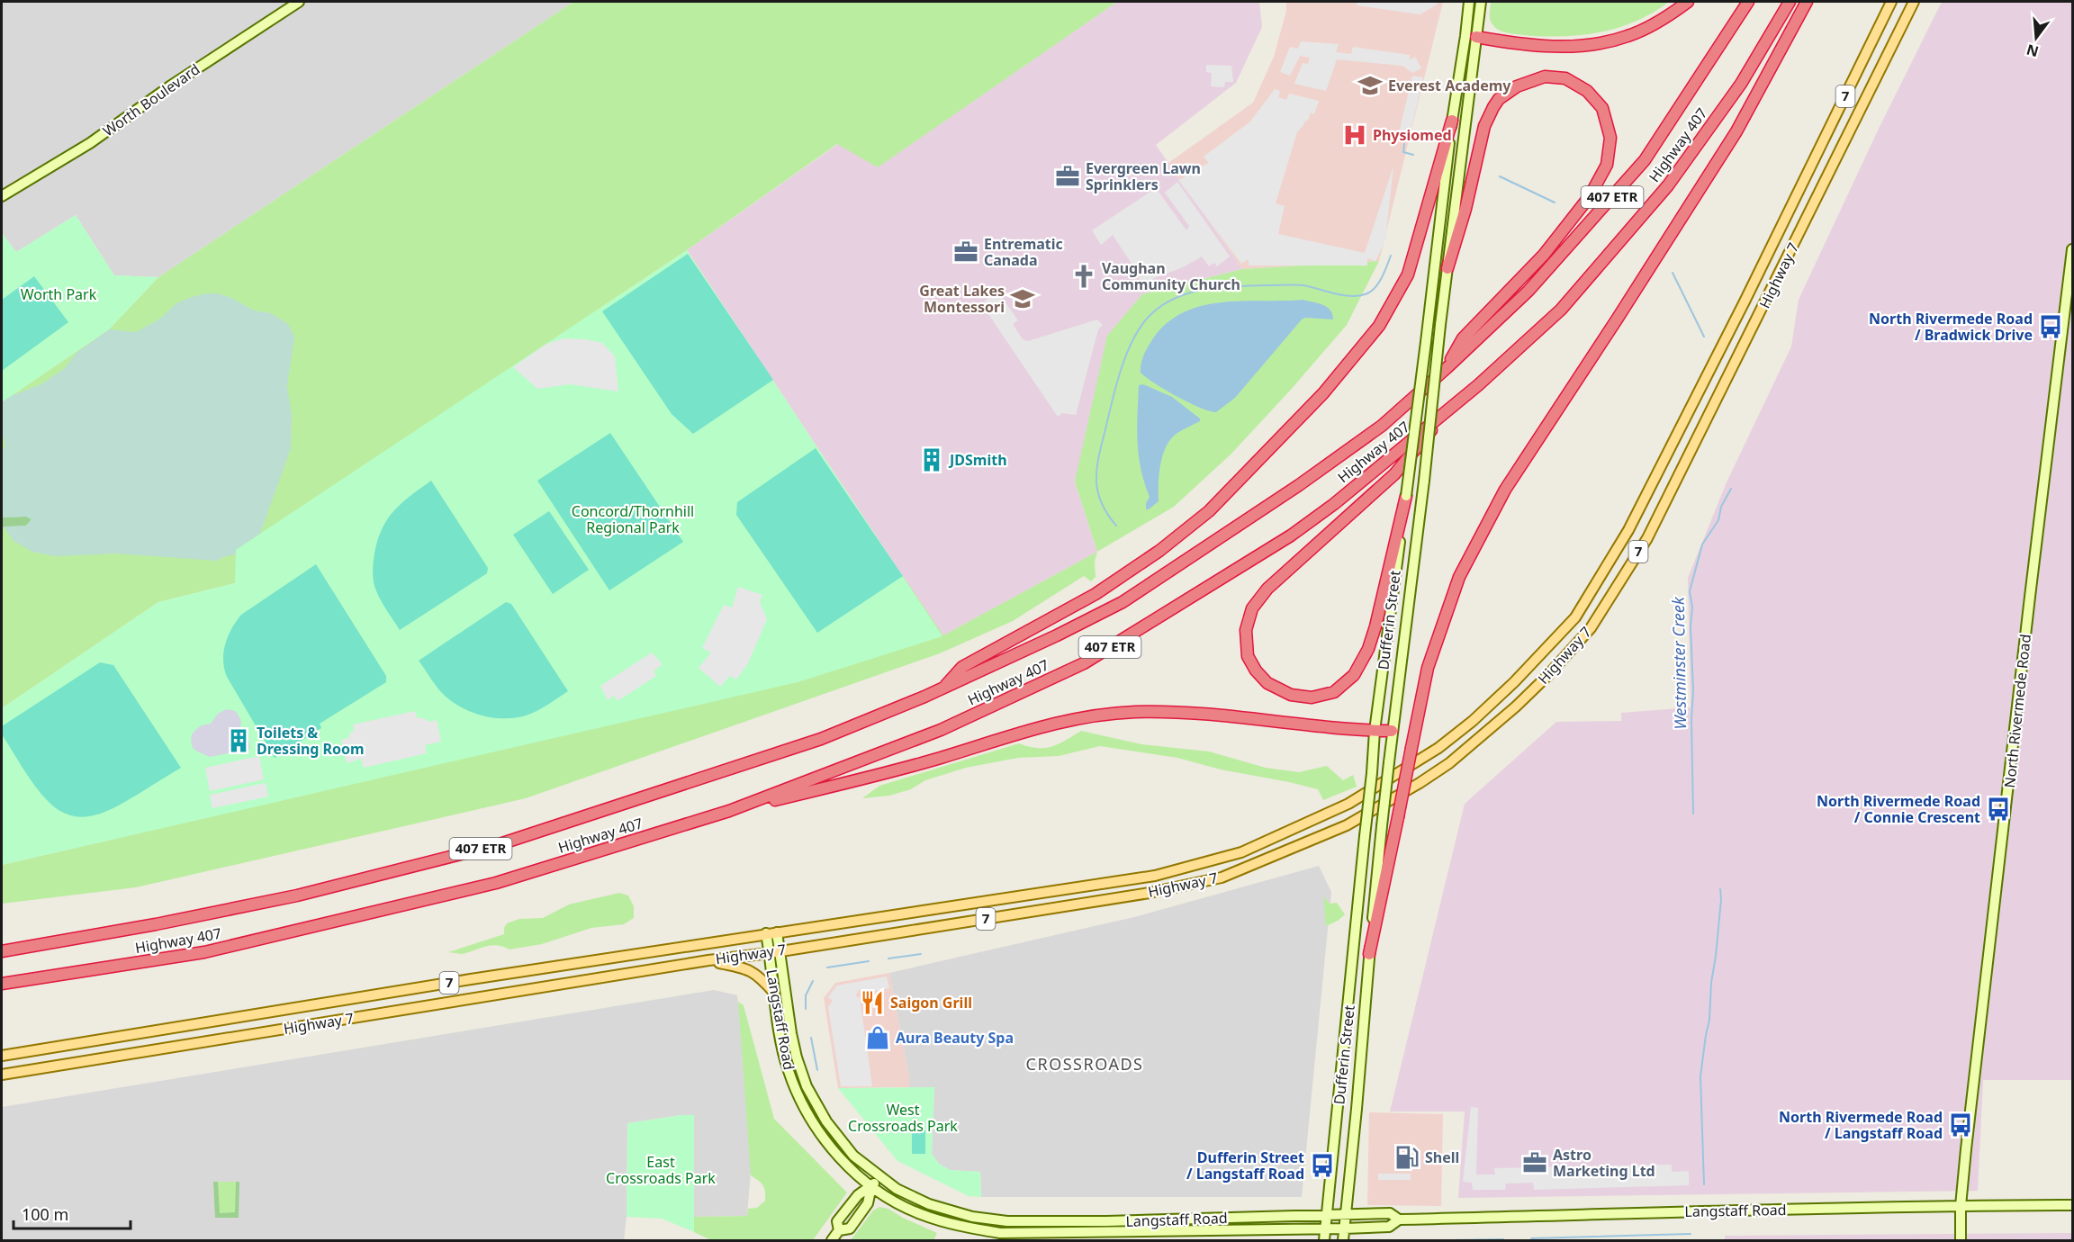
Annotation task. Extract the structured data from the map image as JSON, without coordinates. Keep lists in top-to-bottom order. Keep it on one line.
{"streets":{"highway":["Highway 407","407 ETR"],"main road":["7","Worth Boulevard","Highway 7","Dufferin Street","North Rivermede Road","Langstaff Road"]},"crossings":[["Highway 7","Langstaff Road"],["Dufferin Street","Langstaff Road"],["North Rivermede Road","Langstaff Road"]],"districts":["CROSSROADS"],"water":["Westminster Creek"],"parks":["Worth Park","Concord/Thornhill Regional Park","West Crossroads Park","East Crossroads Park"],"places":{"school or university":["Everest Academy","Great Lakes Montessori"],"hospital":["Physiomed"],"office":["Evergreen Lawn Sprinklers","Entrematic Canada","Astro Marketing Ltd"],"church":["Vaughan Community Church"],"bus stop":["North Rivermede Road / Bradwick Drive","North Rivermede Road / Connie Crescent","North Rivermede Road / Langstaff Road","Dufferin Street / Langstaff Road"],"building":["JDSmith","Toilets & Dressing Room"],"restaurant":["Saigon Grill"],"shop":["Aura Beauty Spa"],"fuel station":["Shell"]},"scale_bar":"100 m","north":"bottom"}
